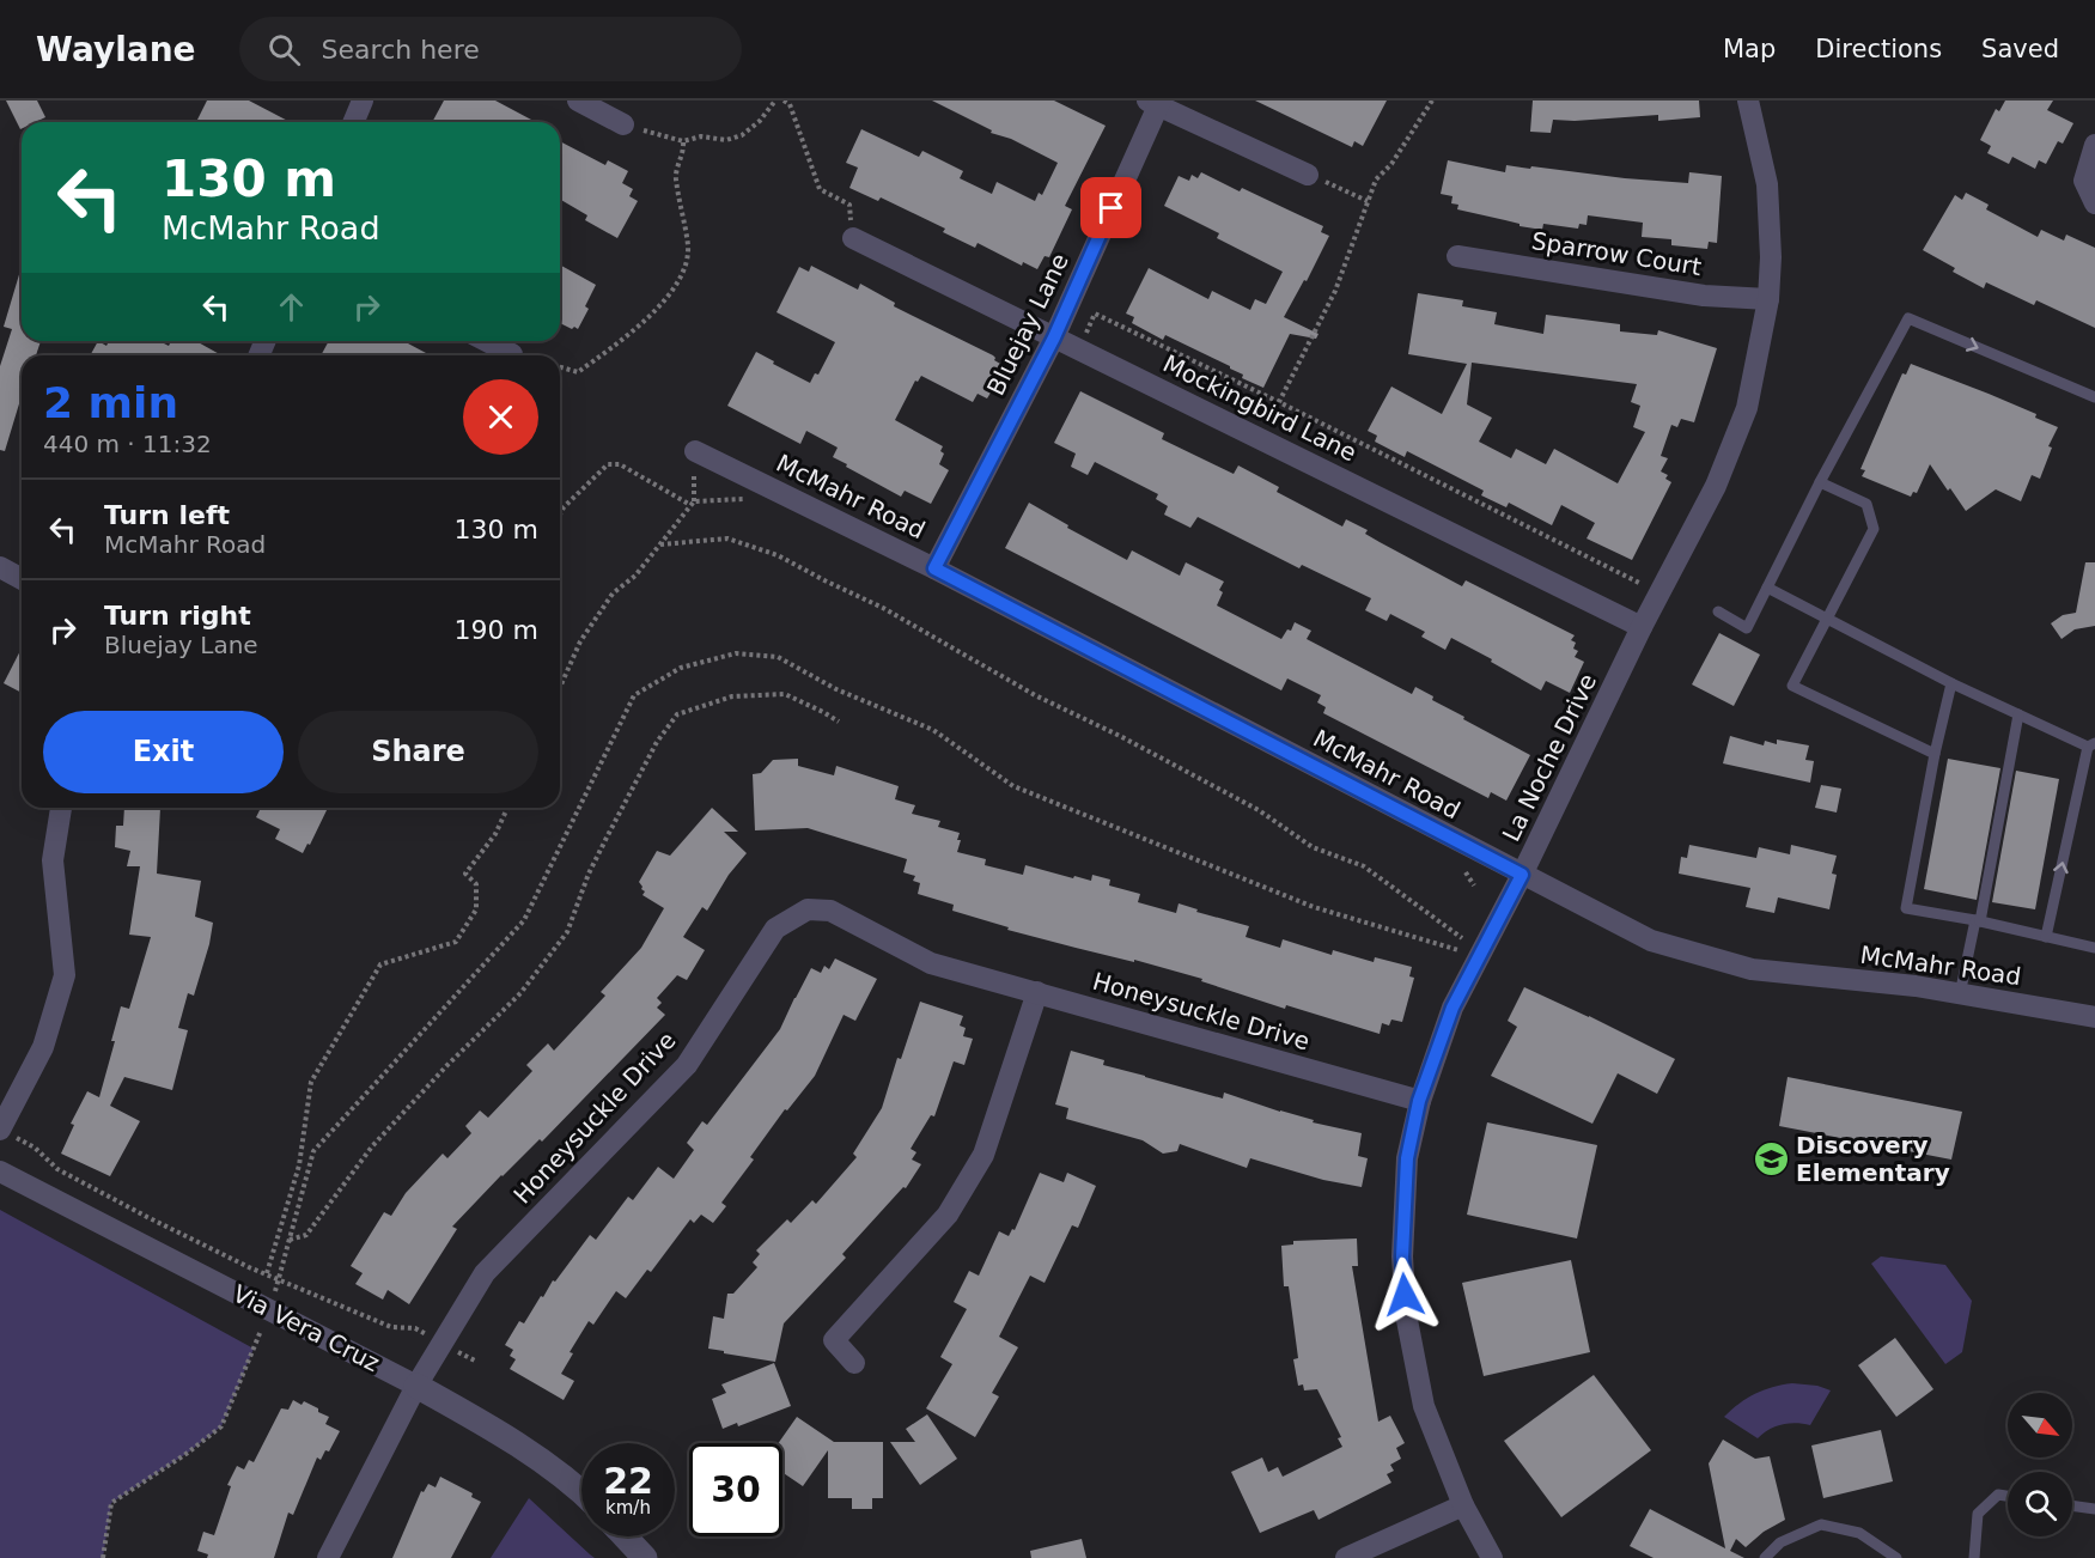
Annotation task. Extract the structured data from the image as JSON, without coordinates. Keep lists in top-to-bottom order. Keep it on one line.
{"streets":{"street":["Sparrow Court","Bluejay Lane","Mockingbird Lane","McMahr Road","La Noche Drive","Honeysuckle Drive","Via Vera Cruz"]},"crossings":[["Sparrow Court","La Noche Drive"],["Bluejay Lane","Mockingbird Lane"],["Bluejay Lane","McMahr Road"],["Mockingbird Lane","La Noche Drive"],["McMahr Road","La Noche Drive"],["La Noche Drive","Honeysuckle Drive"],["Honeysuckle Drive","Via Vera Cruz"]],"places":{"school or university":["Discovery Elementary"]},"north":"bottom right","page":{"header":"Waylane","search":"Search here","nav":["Map","Directions","Saved"],"turn":["130 m","McMahr Road"],"heading":["2 min","440 m · 11:32"],"list":[{"name":"Turn left","note":"McMahr Road","value":"130 m"},{"name":"Turn right","note":"Bluejay Lane","value":"190 m"}],"buttons":["Exit","Share"],"speed":"22 km/h","limit":"30"}}
